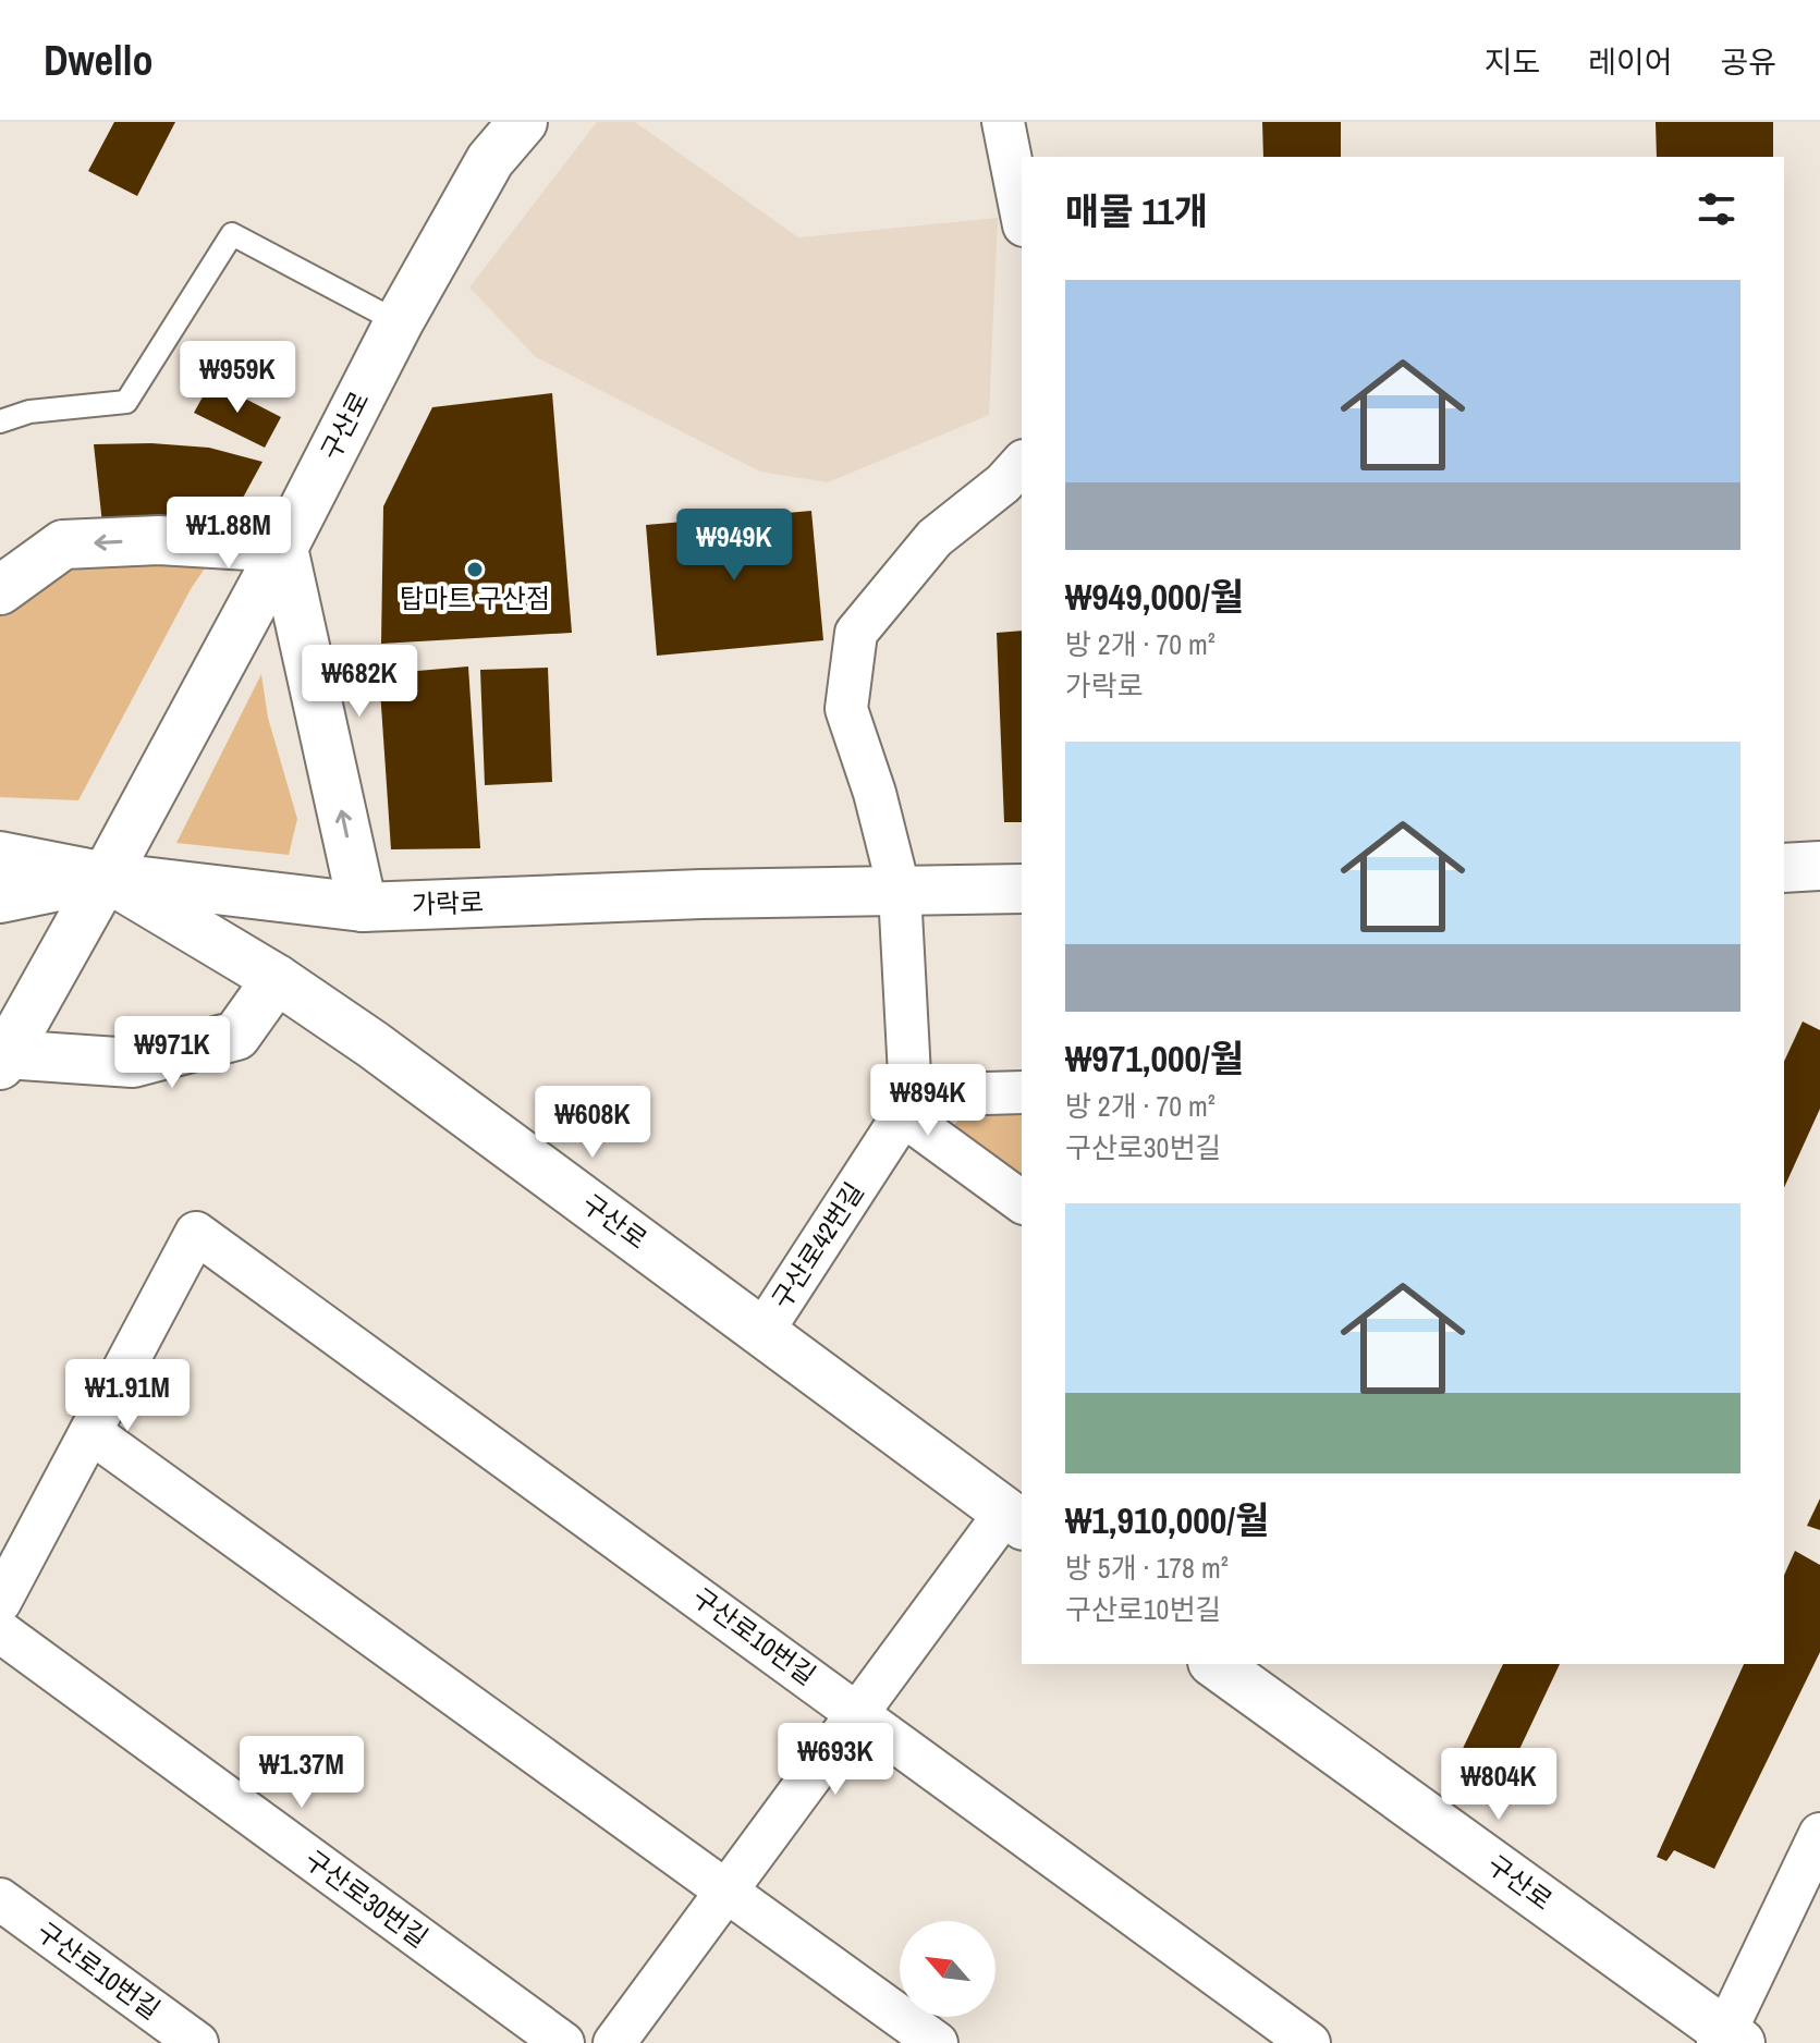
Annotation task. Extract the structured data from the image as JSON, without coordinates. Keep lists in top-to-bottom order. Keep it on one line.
{"streets":{"street":["구산로","가락로","구산로42번길","구산로10번길","구산로30번길"]},"crossings":[["구산로","가락로"],["구산로","구산로42번길"]],"places":["탑마트 구산점"],"north":"top left","page":{"header":"Dwello","nav":["지도","레이어","공유"],"heading":"매물 11개","list":[{"name":"₩949,000/월","note":"방 2개 · 70 m² · 가락로"},{"name":"₩971,000/월","note":"방 2개 · 70 m² · 구산로30번길"},{"name":"₩1,910,000/월","note":"방 5개 · 178 m² · 구산로10번길"}],"price":["₩959K","₩1.88M","₩949K","₩682K","₩971K","₩894K","₩608K","₩1.91M","₩693K","₩1.37M","₩804K"]}}
